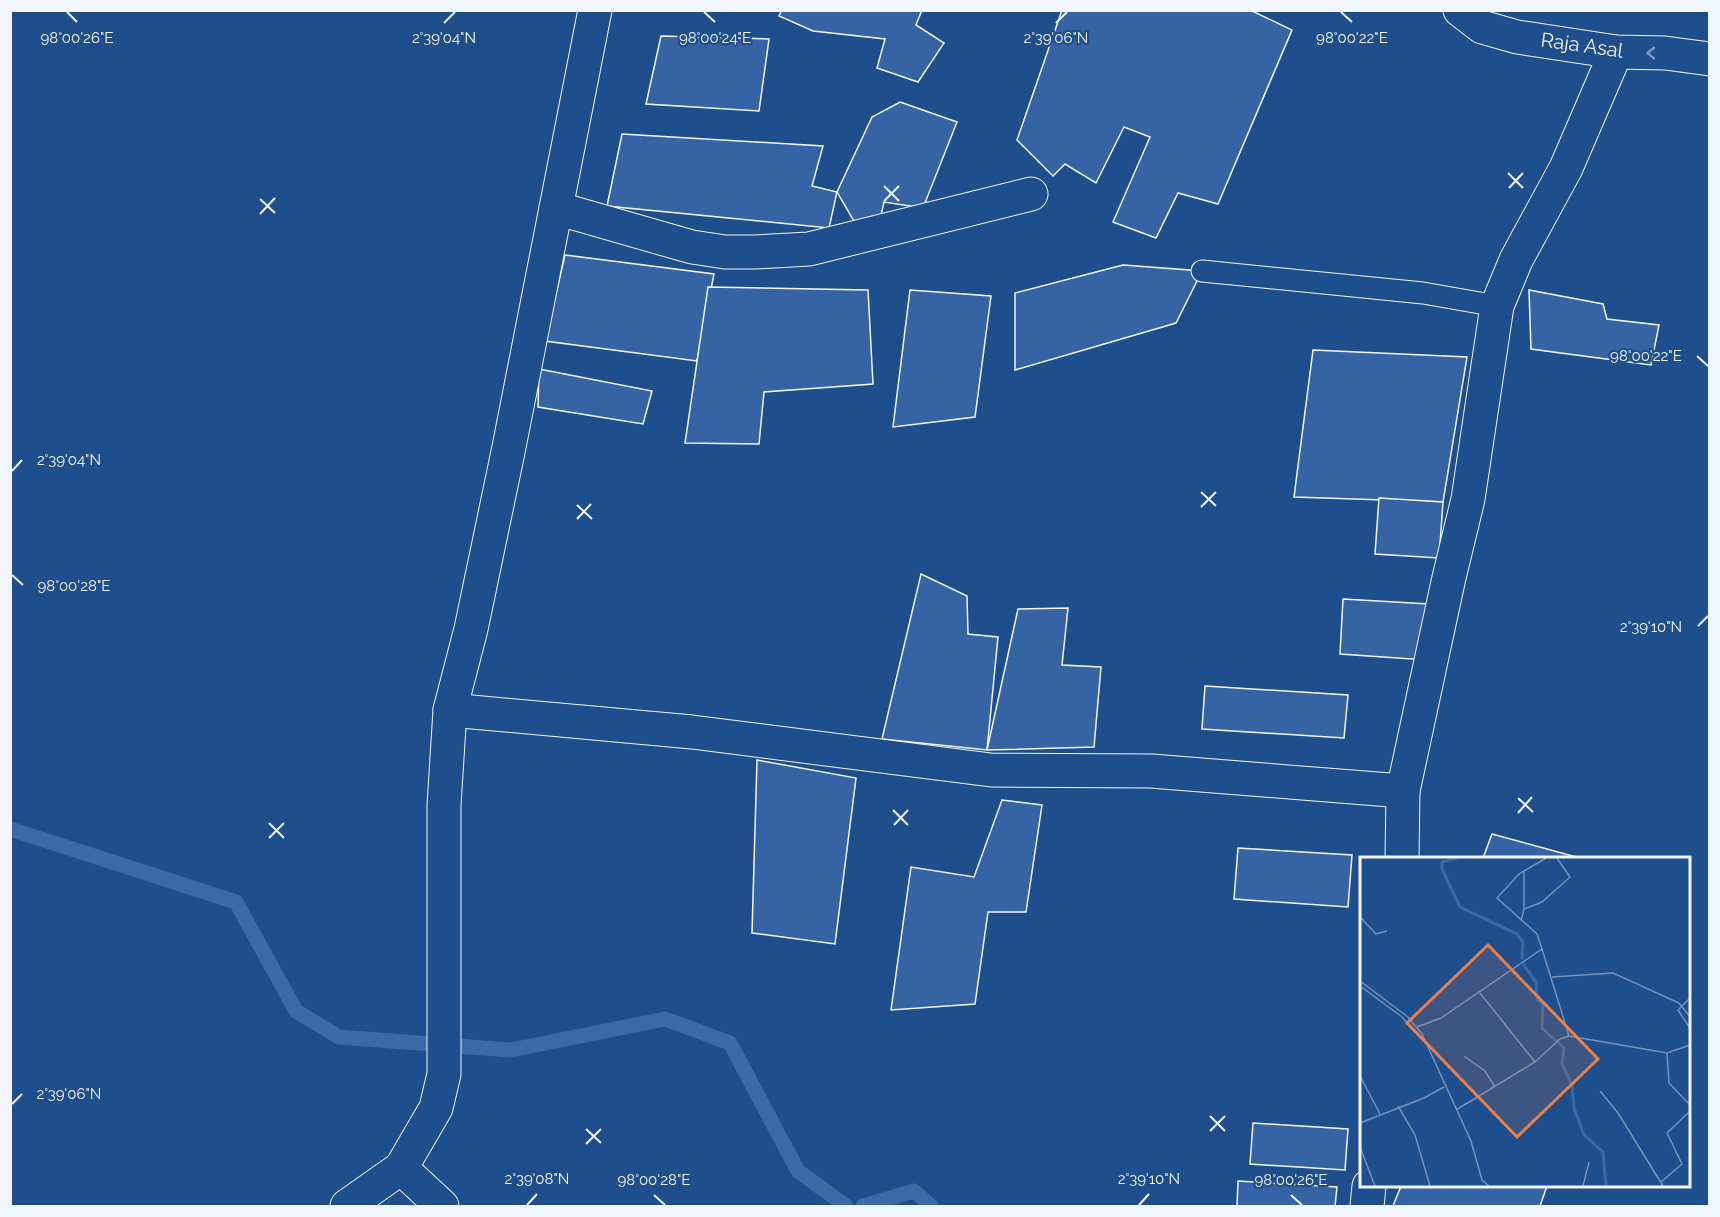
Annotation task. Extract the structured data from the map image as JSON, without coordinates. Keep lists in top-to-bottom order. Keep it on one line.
{"streets":{"street":["Raja Asal"]},"one_way":["Raja Asal"],"coordinates":["98°00'24\"E","98°00'22\"E","98°00'26\"E","2°39'06\"N","2°39'04\"N","98°00'28\"E","2°39'10\"N","2°39'08\"N"]}
